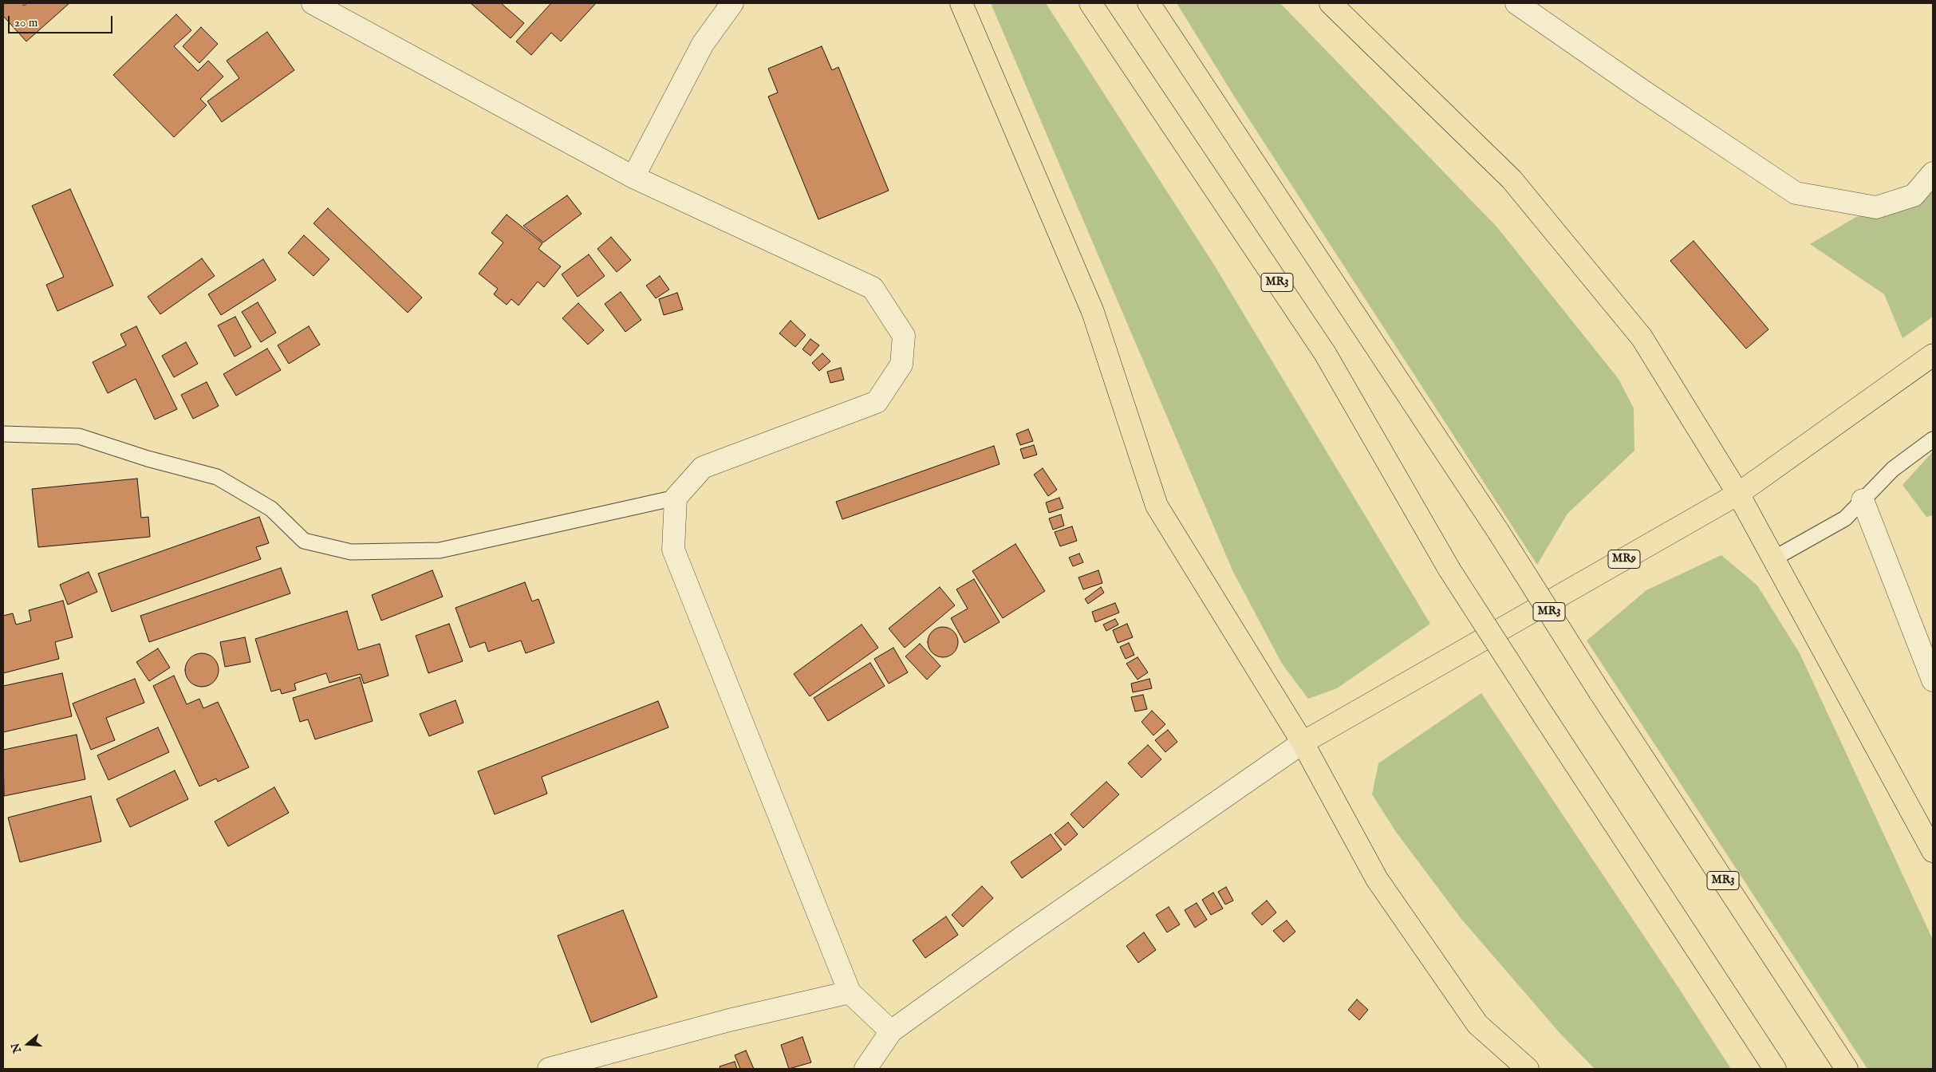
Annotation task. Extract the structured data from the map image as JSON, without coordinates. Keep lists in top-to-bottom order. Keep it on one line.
{"streets":{"main road":["MR3","MR9"]},"scale_bar":"20 m","north":"left"}
